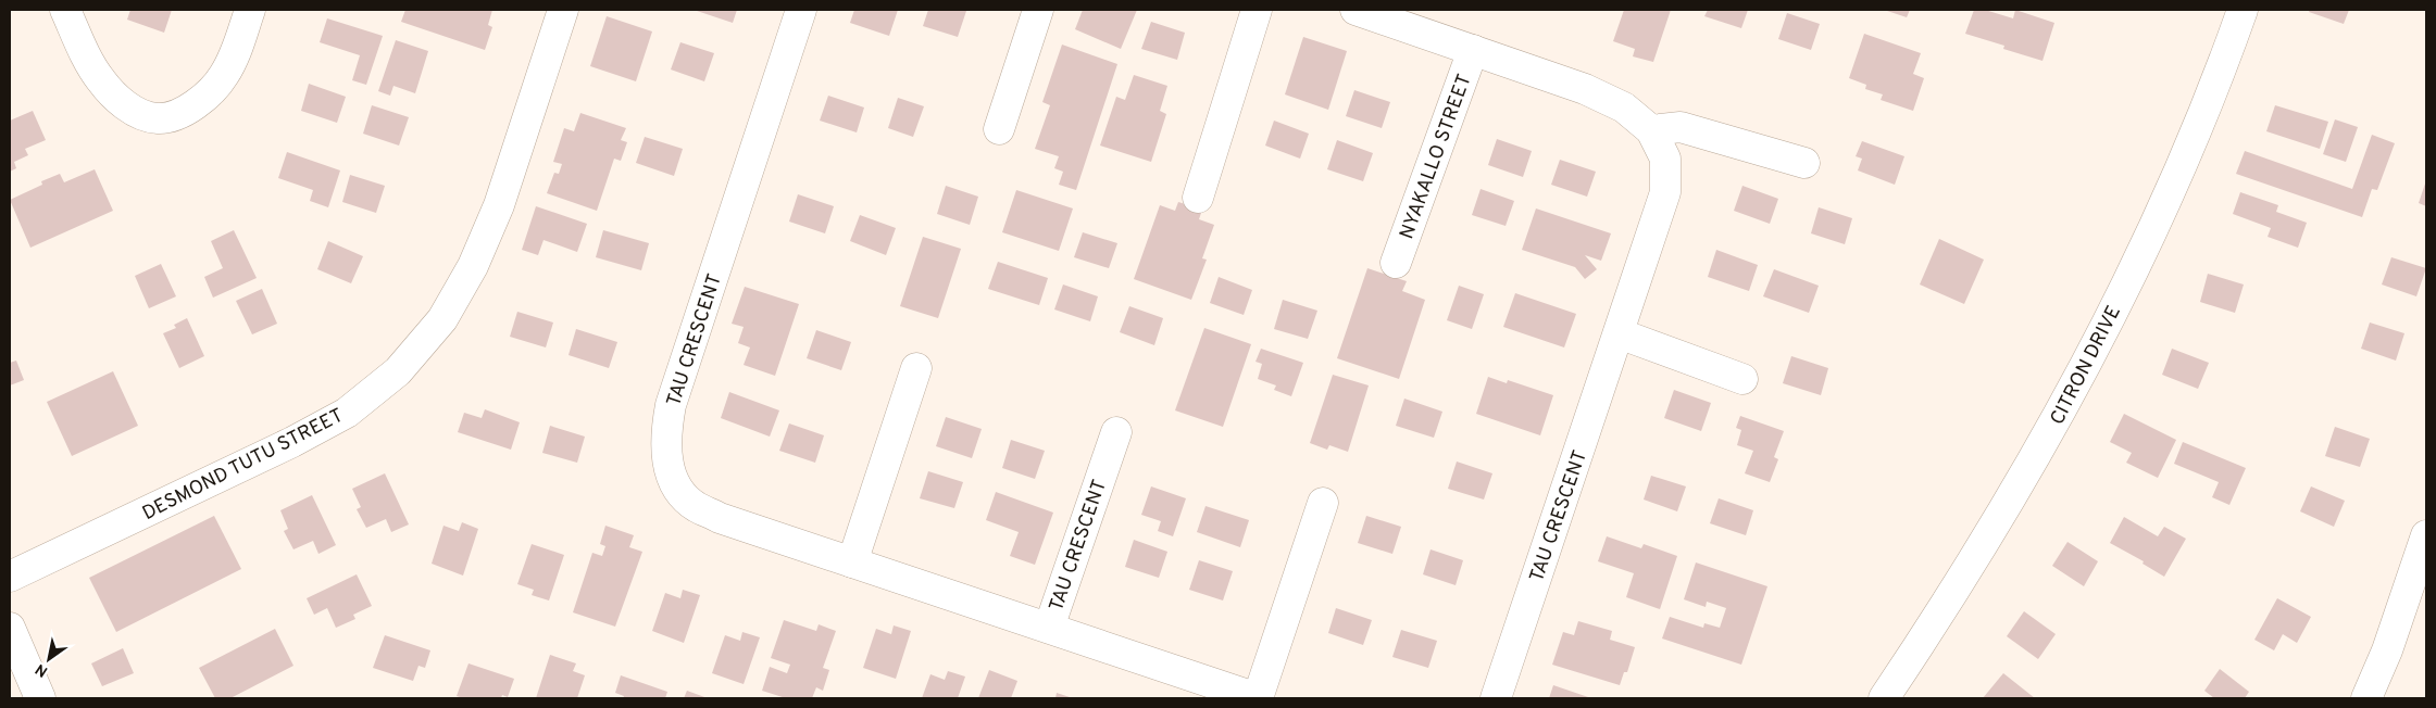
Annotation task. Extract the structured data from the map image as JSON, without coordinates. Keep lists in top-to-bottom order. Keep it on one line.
{"streets":{"street":["NYAKALLO STREET","TAU CRESCENT","CITRON DRIVE","DESMOND TUTU STREET"]},"crossings":[["NYAKALLO STREET","TAU CRESCENT"]],"north":"bottom left"}
